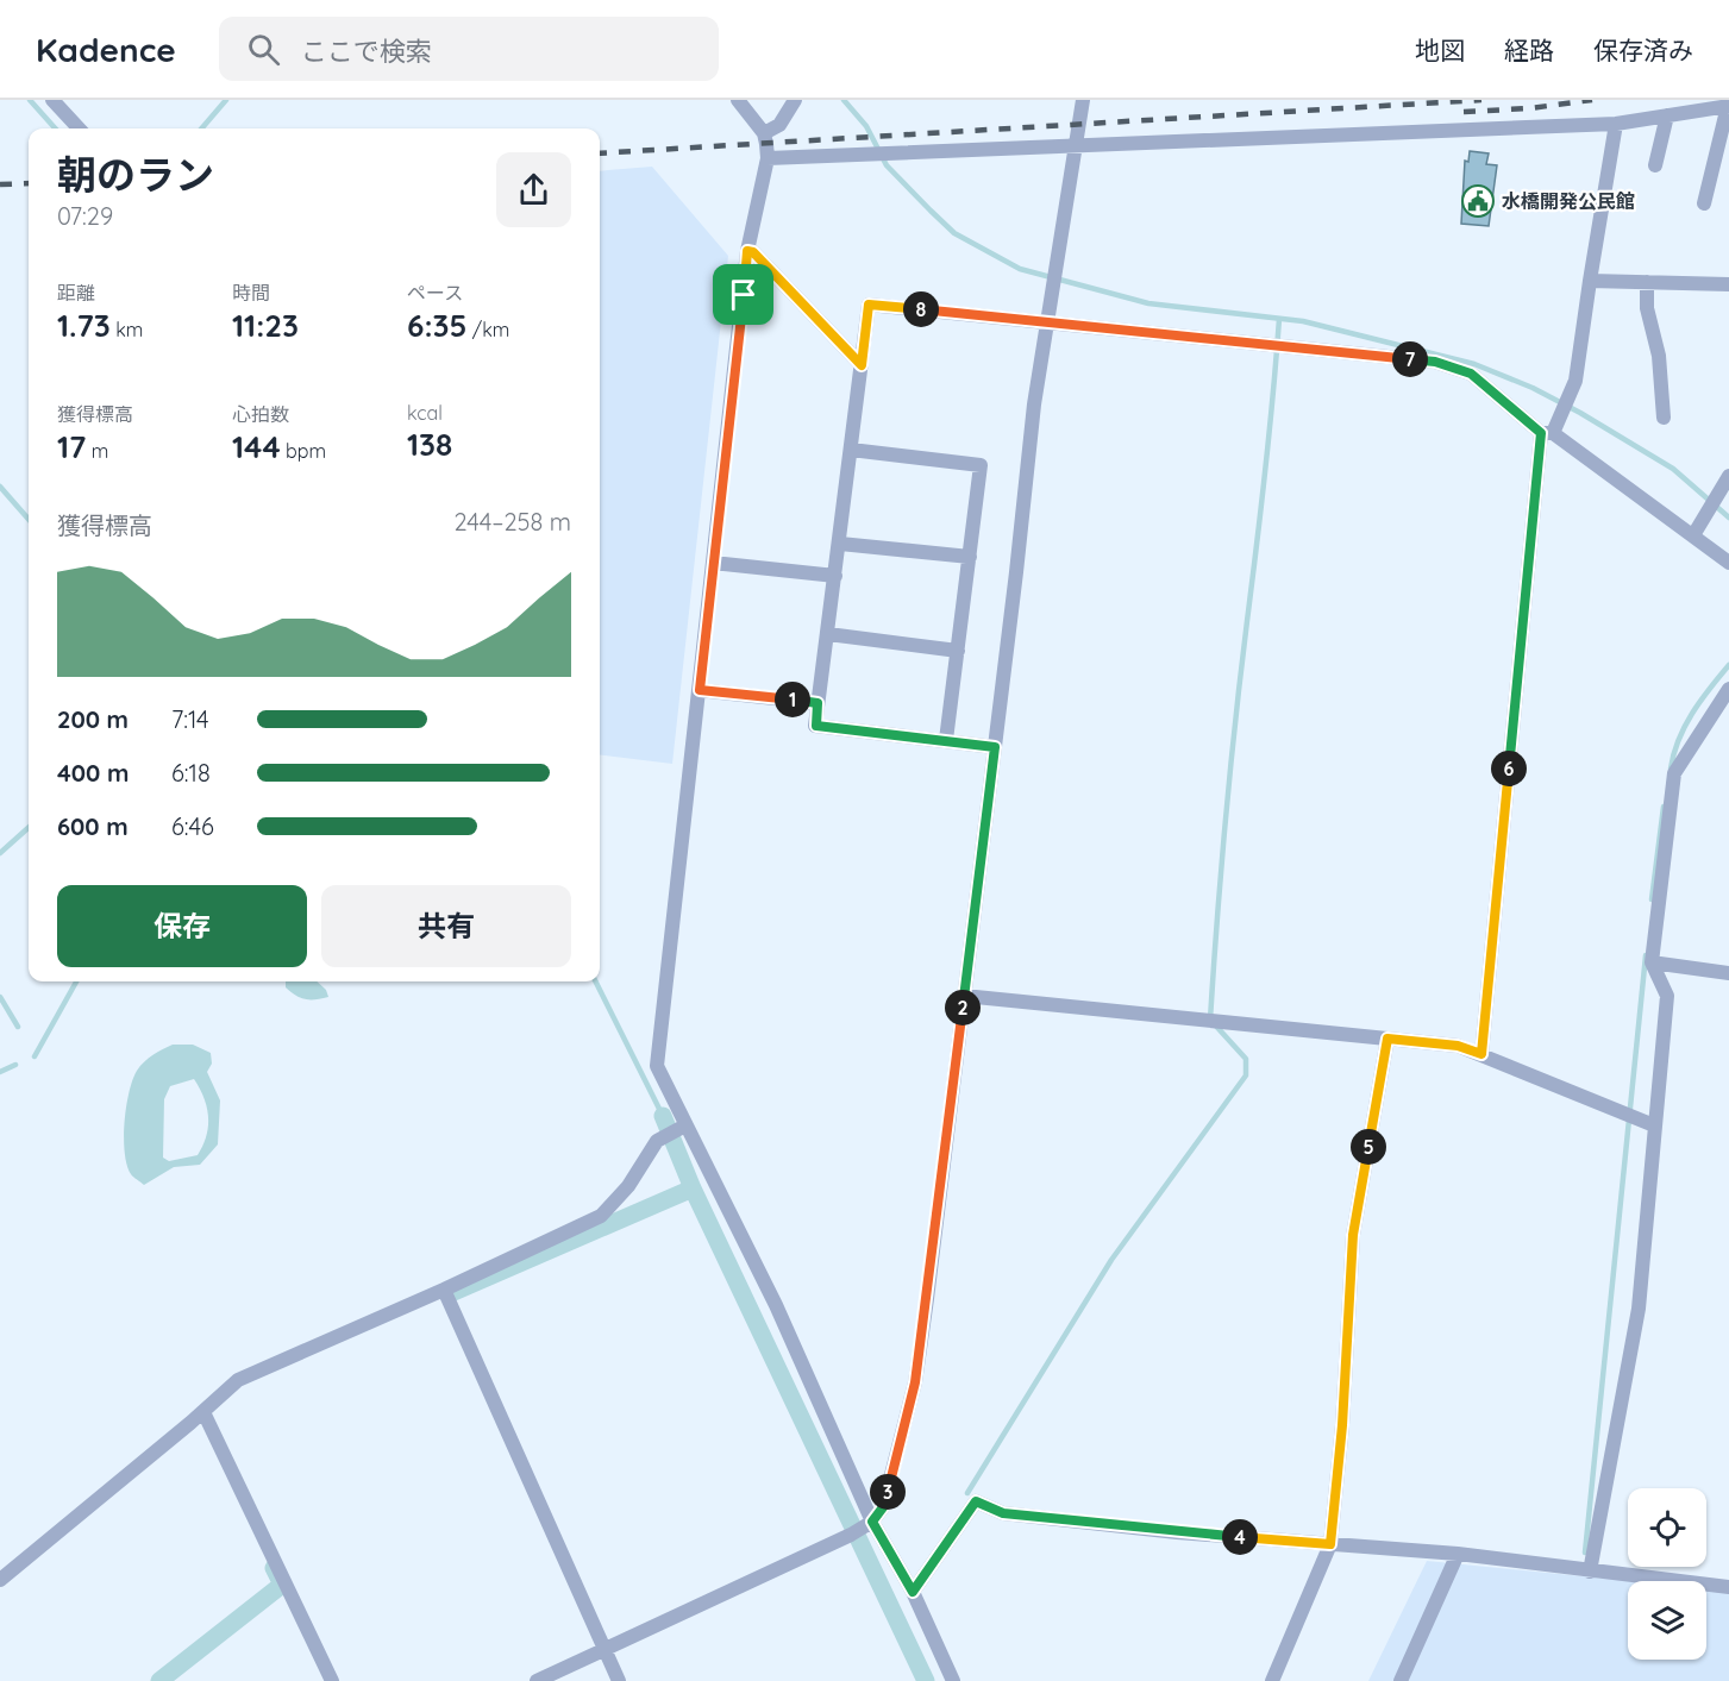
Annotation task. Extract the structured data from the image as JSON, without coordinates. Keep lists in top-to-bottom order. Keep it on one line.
{"places":{"public building":["水橋開発公民館"]},"page":{"header":"Kadence","search":"ここで検索","nav":["地図","経路","保存済み"],"heading":["朝のラン","07:29"],"stats":[["距離","1.73 km"],["時間","11:23"],["ペース","6:35 /km"],["獲得標高","17 m"],["心拍数","144 bpm"],["kcal","138"]],"pins":["8","7","1","6","2","5","3","4"],"chart":["獲得標高","244–258 m"],"list":[{"name":"200 m","note":"7:14"},{"name":"400 m","note":"6:18"},{"name":"600 m","note":"6:46"}],"buttons":["保存","共有"]}}
